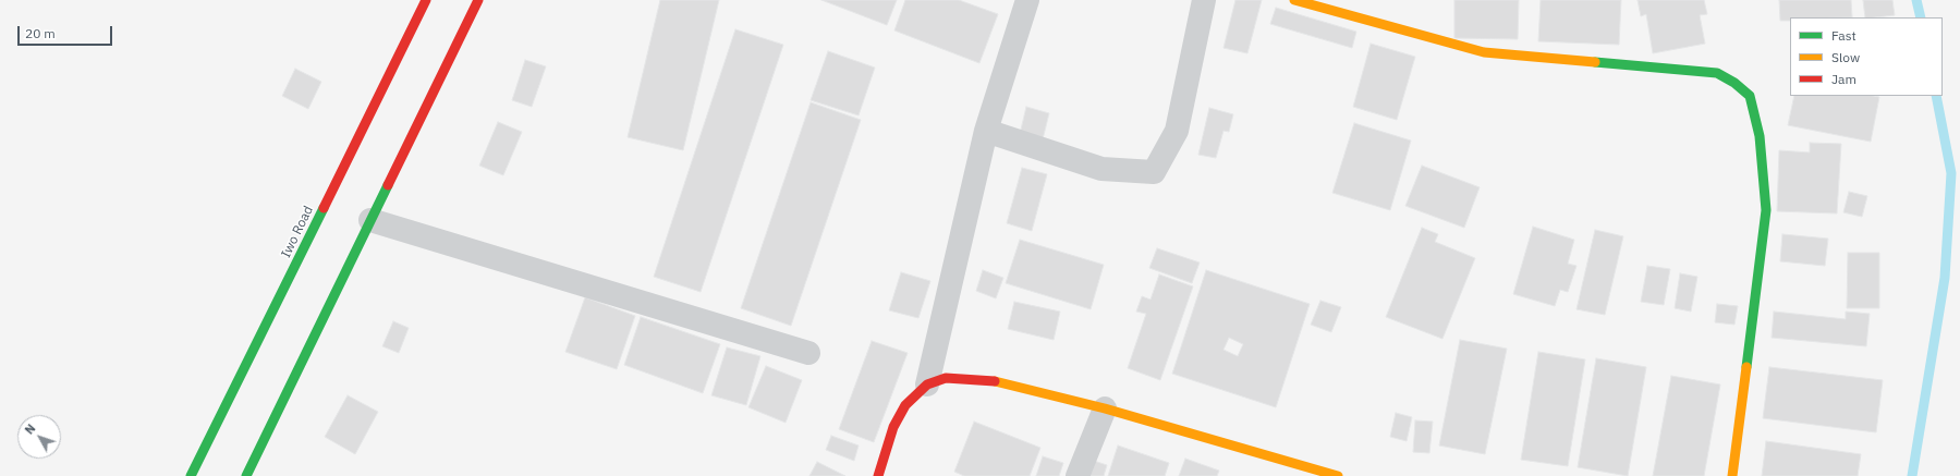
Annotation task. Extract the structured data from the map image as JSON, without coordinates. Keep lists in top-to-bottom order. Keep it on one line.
{"streets":{"street":["Iwo Road"]},"legend":["Fast","Slow","Jam"],"scale_bar":"20 m","north":"top left"}
